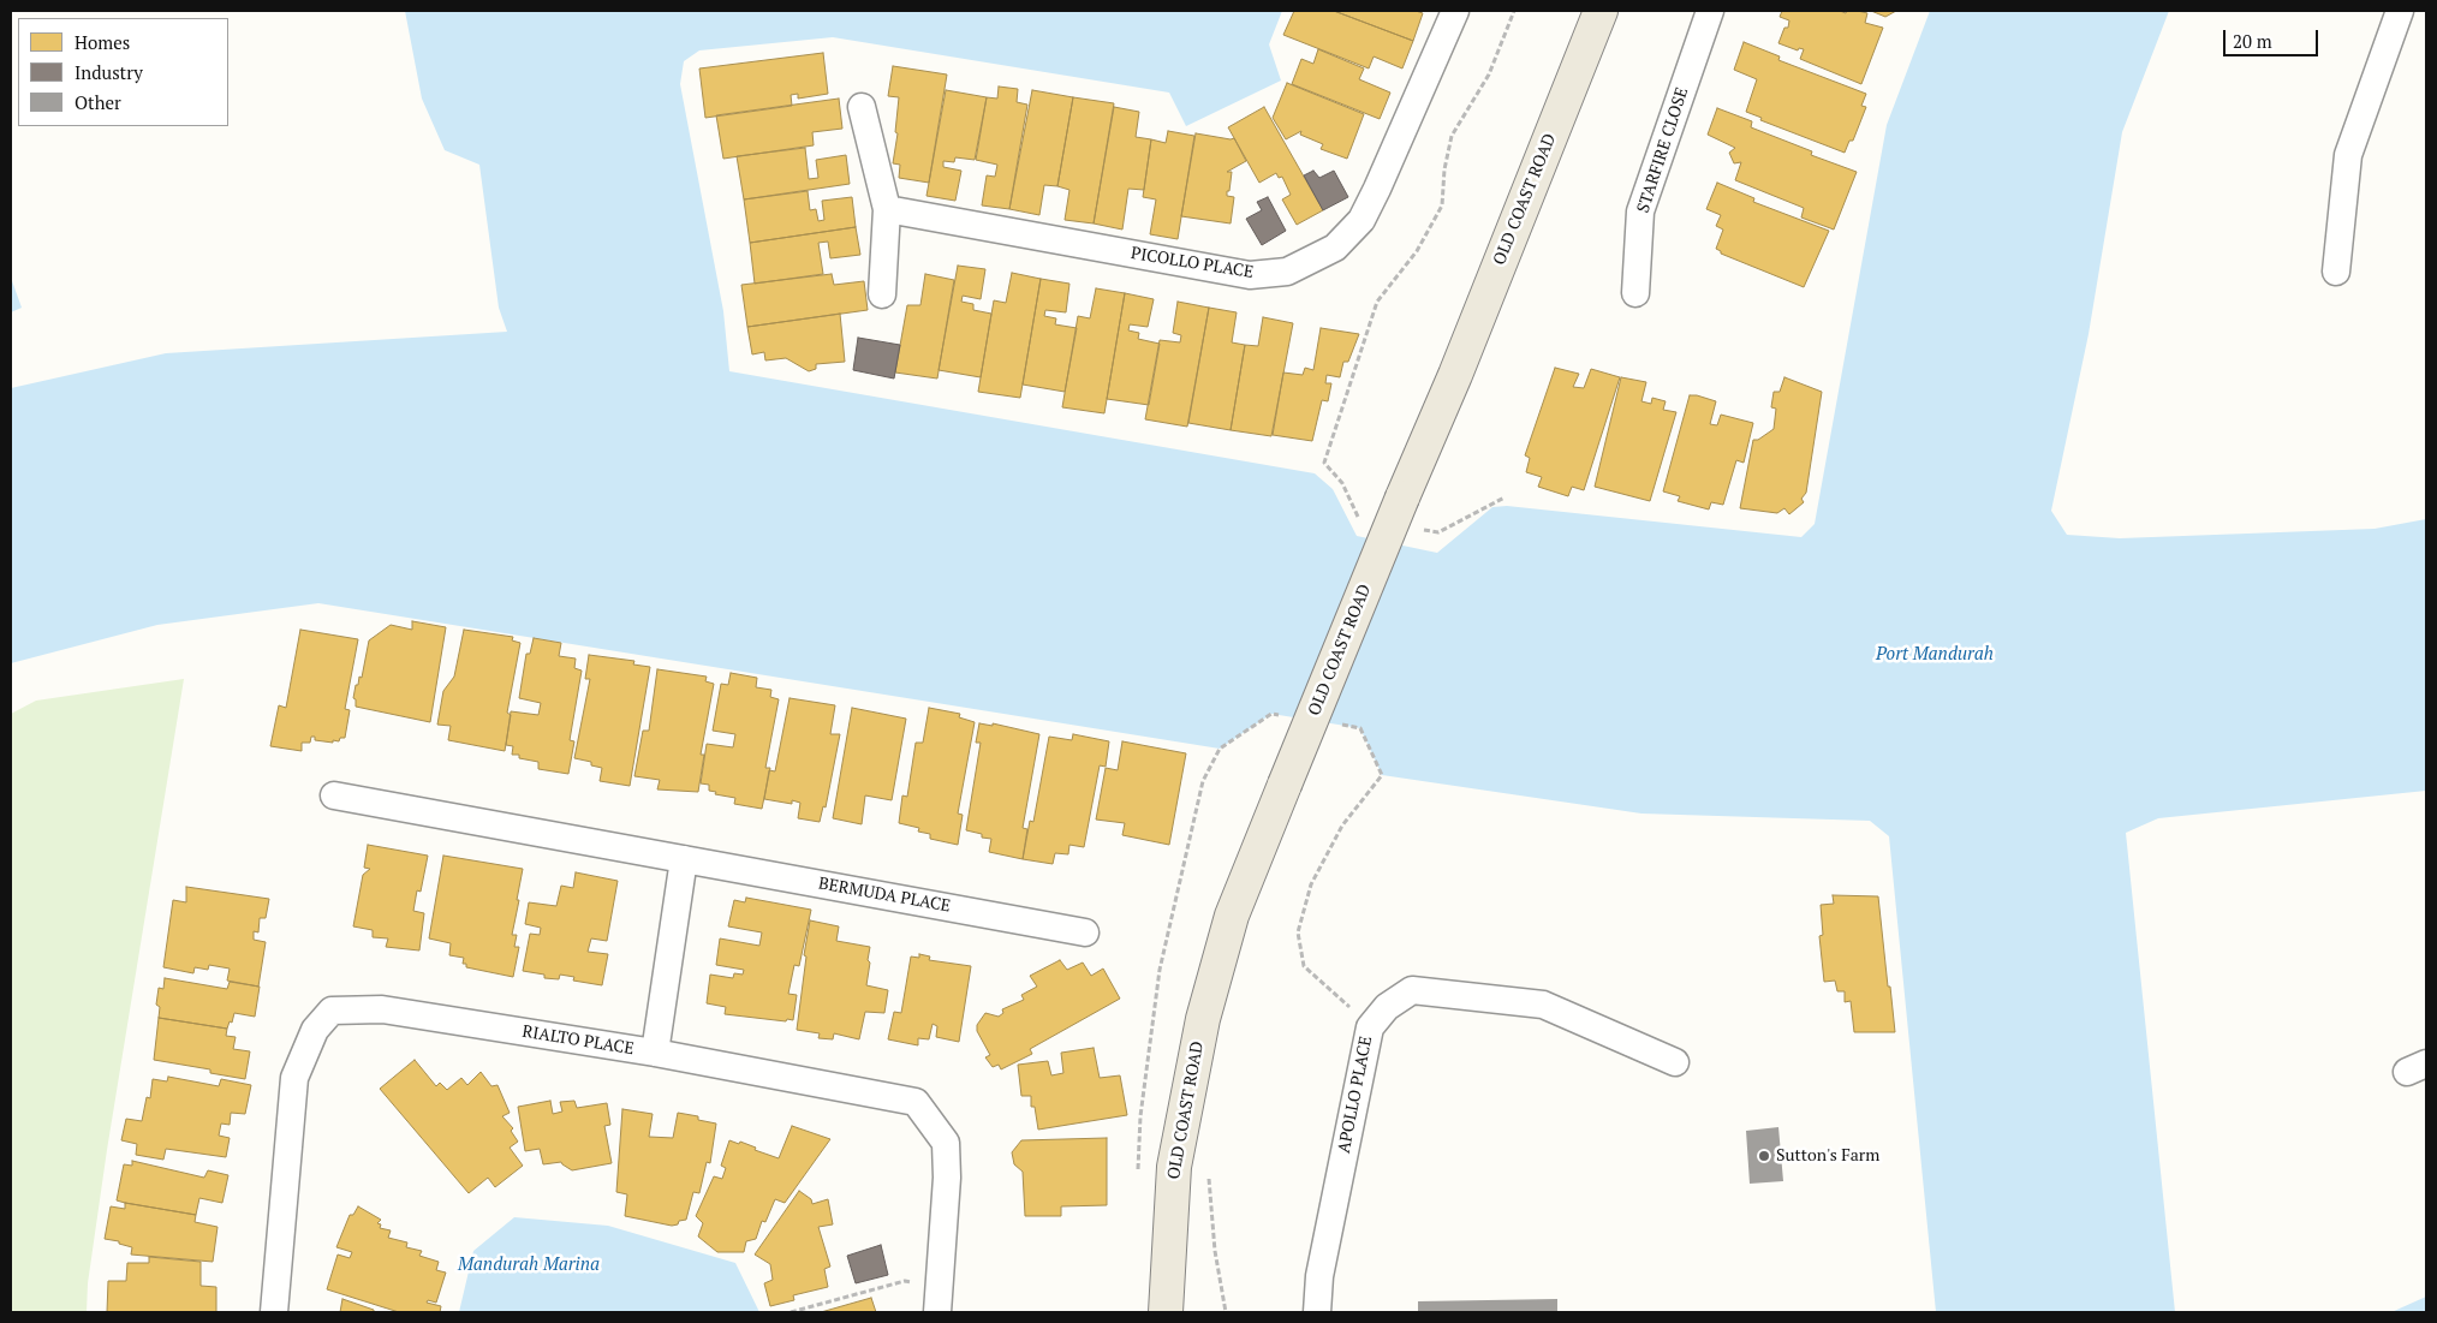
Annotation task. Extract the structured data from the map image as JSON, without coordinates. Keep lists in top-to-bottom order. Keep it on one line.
{"streets":{"main road":["OLD COAST ROAD"],"street":["STARFIRE CLOSE","PICOLLO PLACE","BERMUDA PLACE","RIALTO PLACE","APOLLO PLACE"]},"water":["Port Mandurah","Mandurah Marina"],"places":["Sutton's Farm"],"legend":["Homes","Industry","Other"],"scale_bar":"20 m"}
